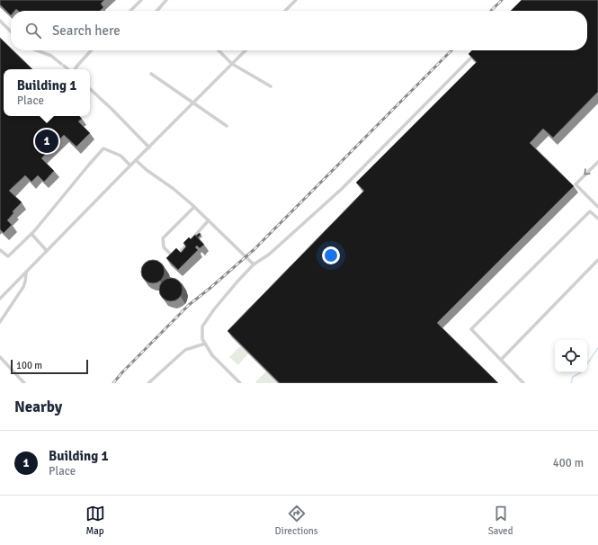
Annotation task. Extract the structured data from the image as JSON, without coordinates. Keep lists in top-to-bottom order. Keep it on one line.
{"scale_bar":"100 m","page":{"search":"Search here","popup":["Building 1","Place"],"pins":"1","scale":"100 m","heading":"Nearby","list":[{"mark":"1","name":"Building 1","note":"Place","value":"400 m"}],"nav":["Map","Directions","Saved"]}}
